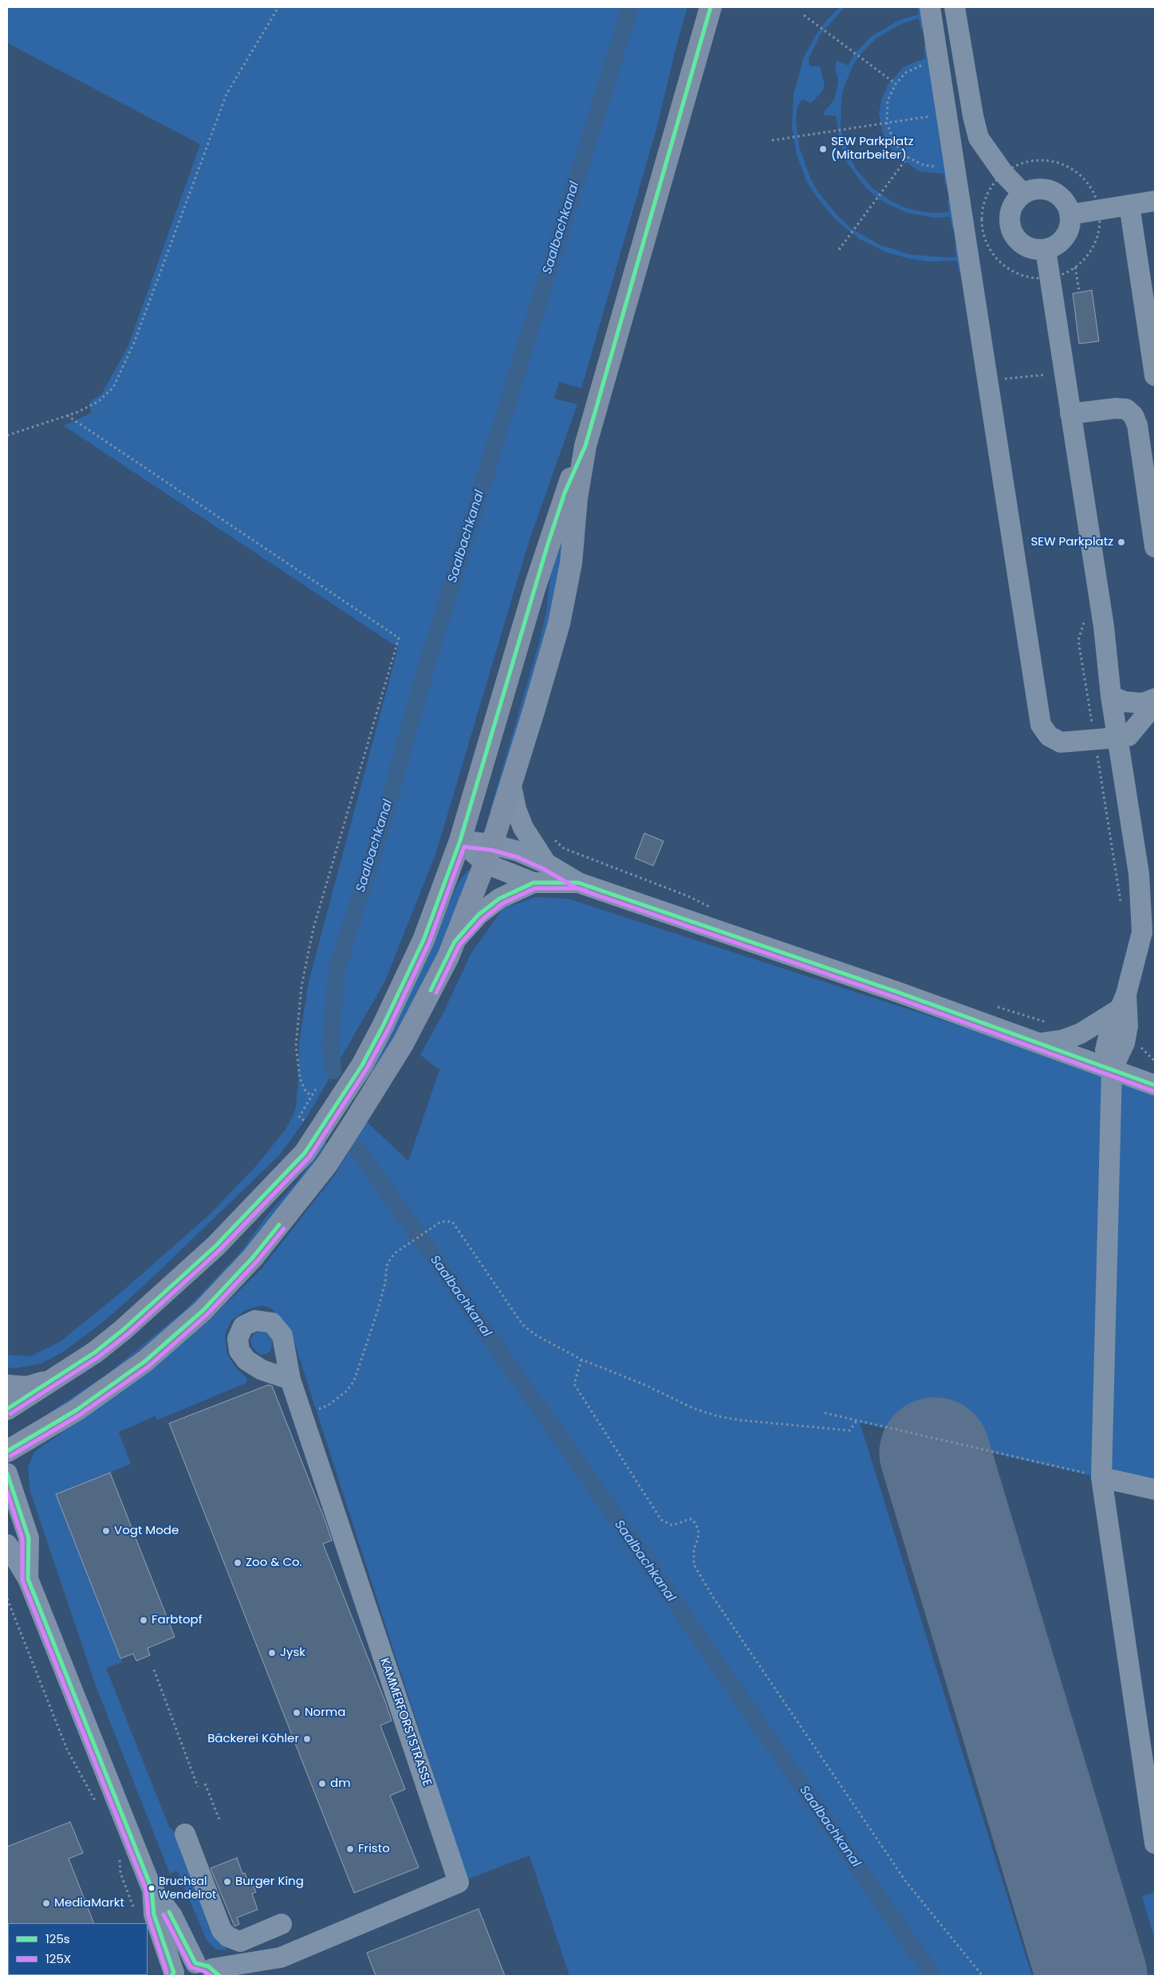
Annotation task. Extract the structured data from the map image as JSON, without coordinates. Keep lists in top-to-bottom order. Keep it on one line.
{"streets":{"street":["KAMMERFORSTSTRASSE"]},"water":["Saalbachkanal"],"places":["SEW Parkplatz (Mitarbeiter)","SEW Parkplatz","Vogt Mode","Zoo & Co.","Farbtopf","Jysk","Norma","Bäckerei Köhler","dm","Fristo","Burger King","Bruchsal Wendelrot","MediaMarkt"],"lines":["transit line 125s","transit line 125X"],"legend":["125s","125X"]}
